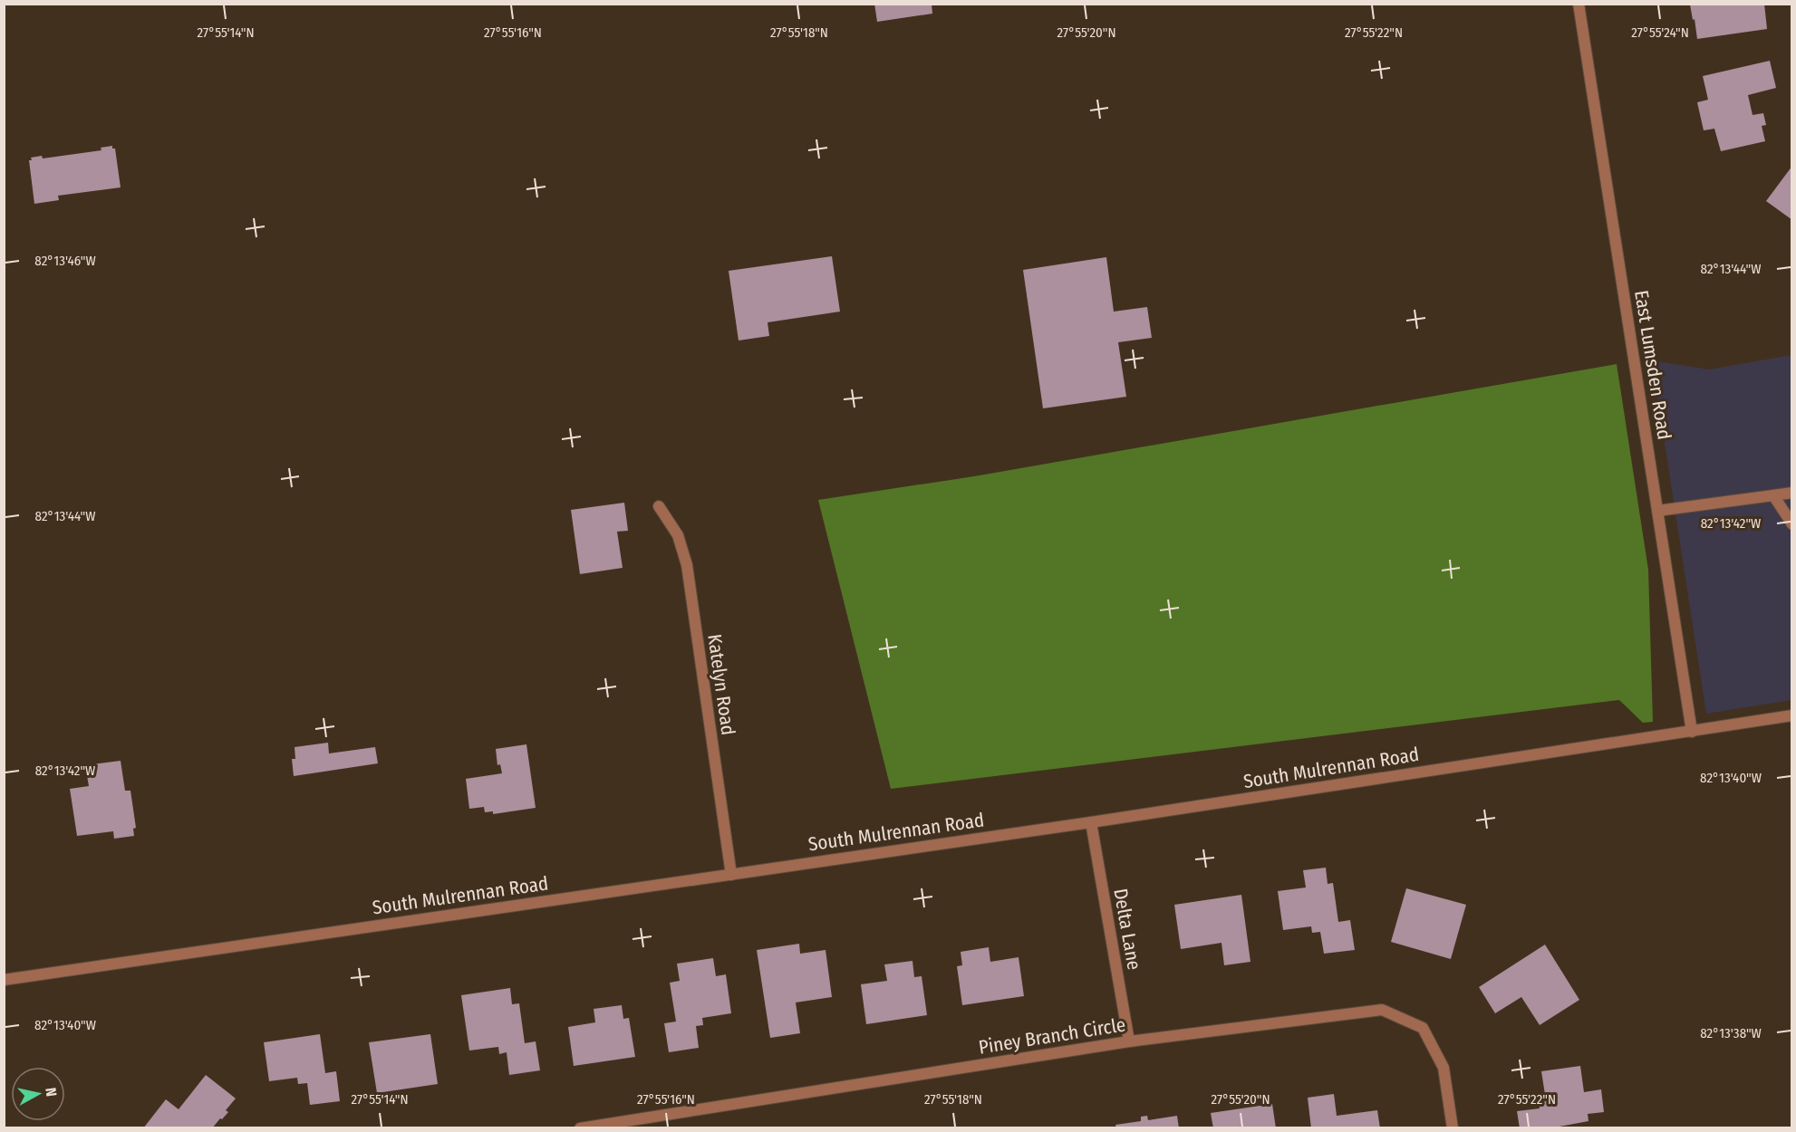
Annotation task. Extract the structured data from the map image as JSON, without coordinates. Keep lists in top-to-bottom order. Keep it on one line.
{"streets":{"street":["East Lumsden Road","Katelyn Road","South Mulrennan Road","Delta Lane","Piney Branch Circle"]},"crossings":[["East Lumsden Road","South Mulrennan Road"],["Katelyn Road","South Mulrennan Road"],["South Mulrennan Road","Delta Lane"],["Delta Lane","Piney Branch Circle"]],"north":"right","coordinates":["27°55'14\"N","27°55'16\"N","27°55'18\"N","27°55'20\"N","27°55'22\"N","27°55'24\"N","82°13'46\"W","82°13'44\"W","82°13'42\"W","82°13'40\"W","82°13'38\"W"]}
